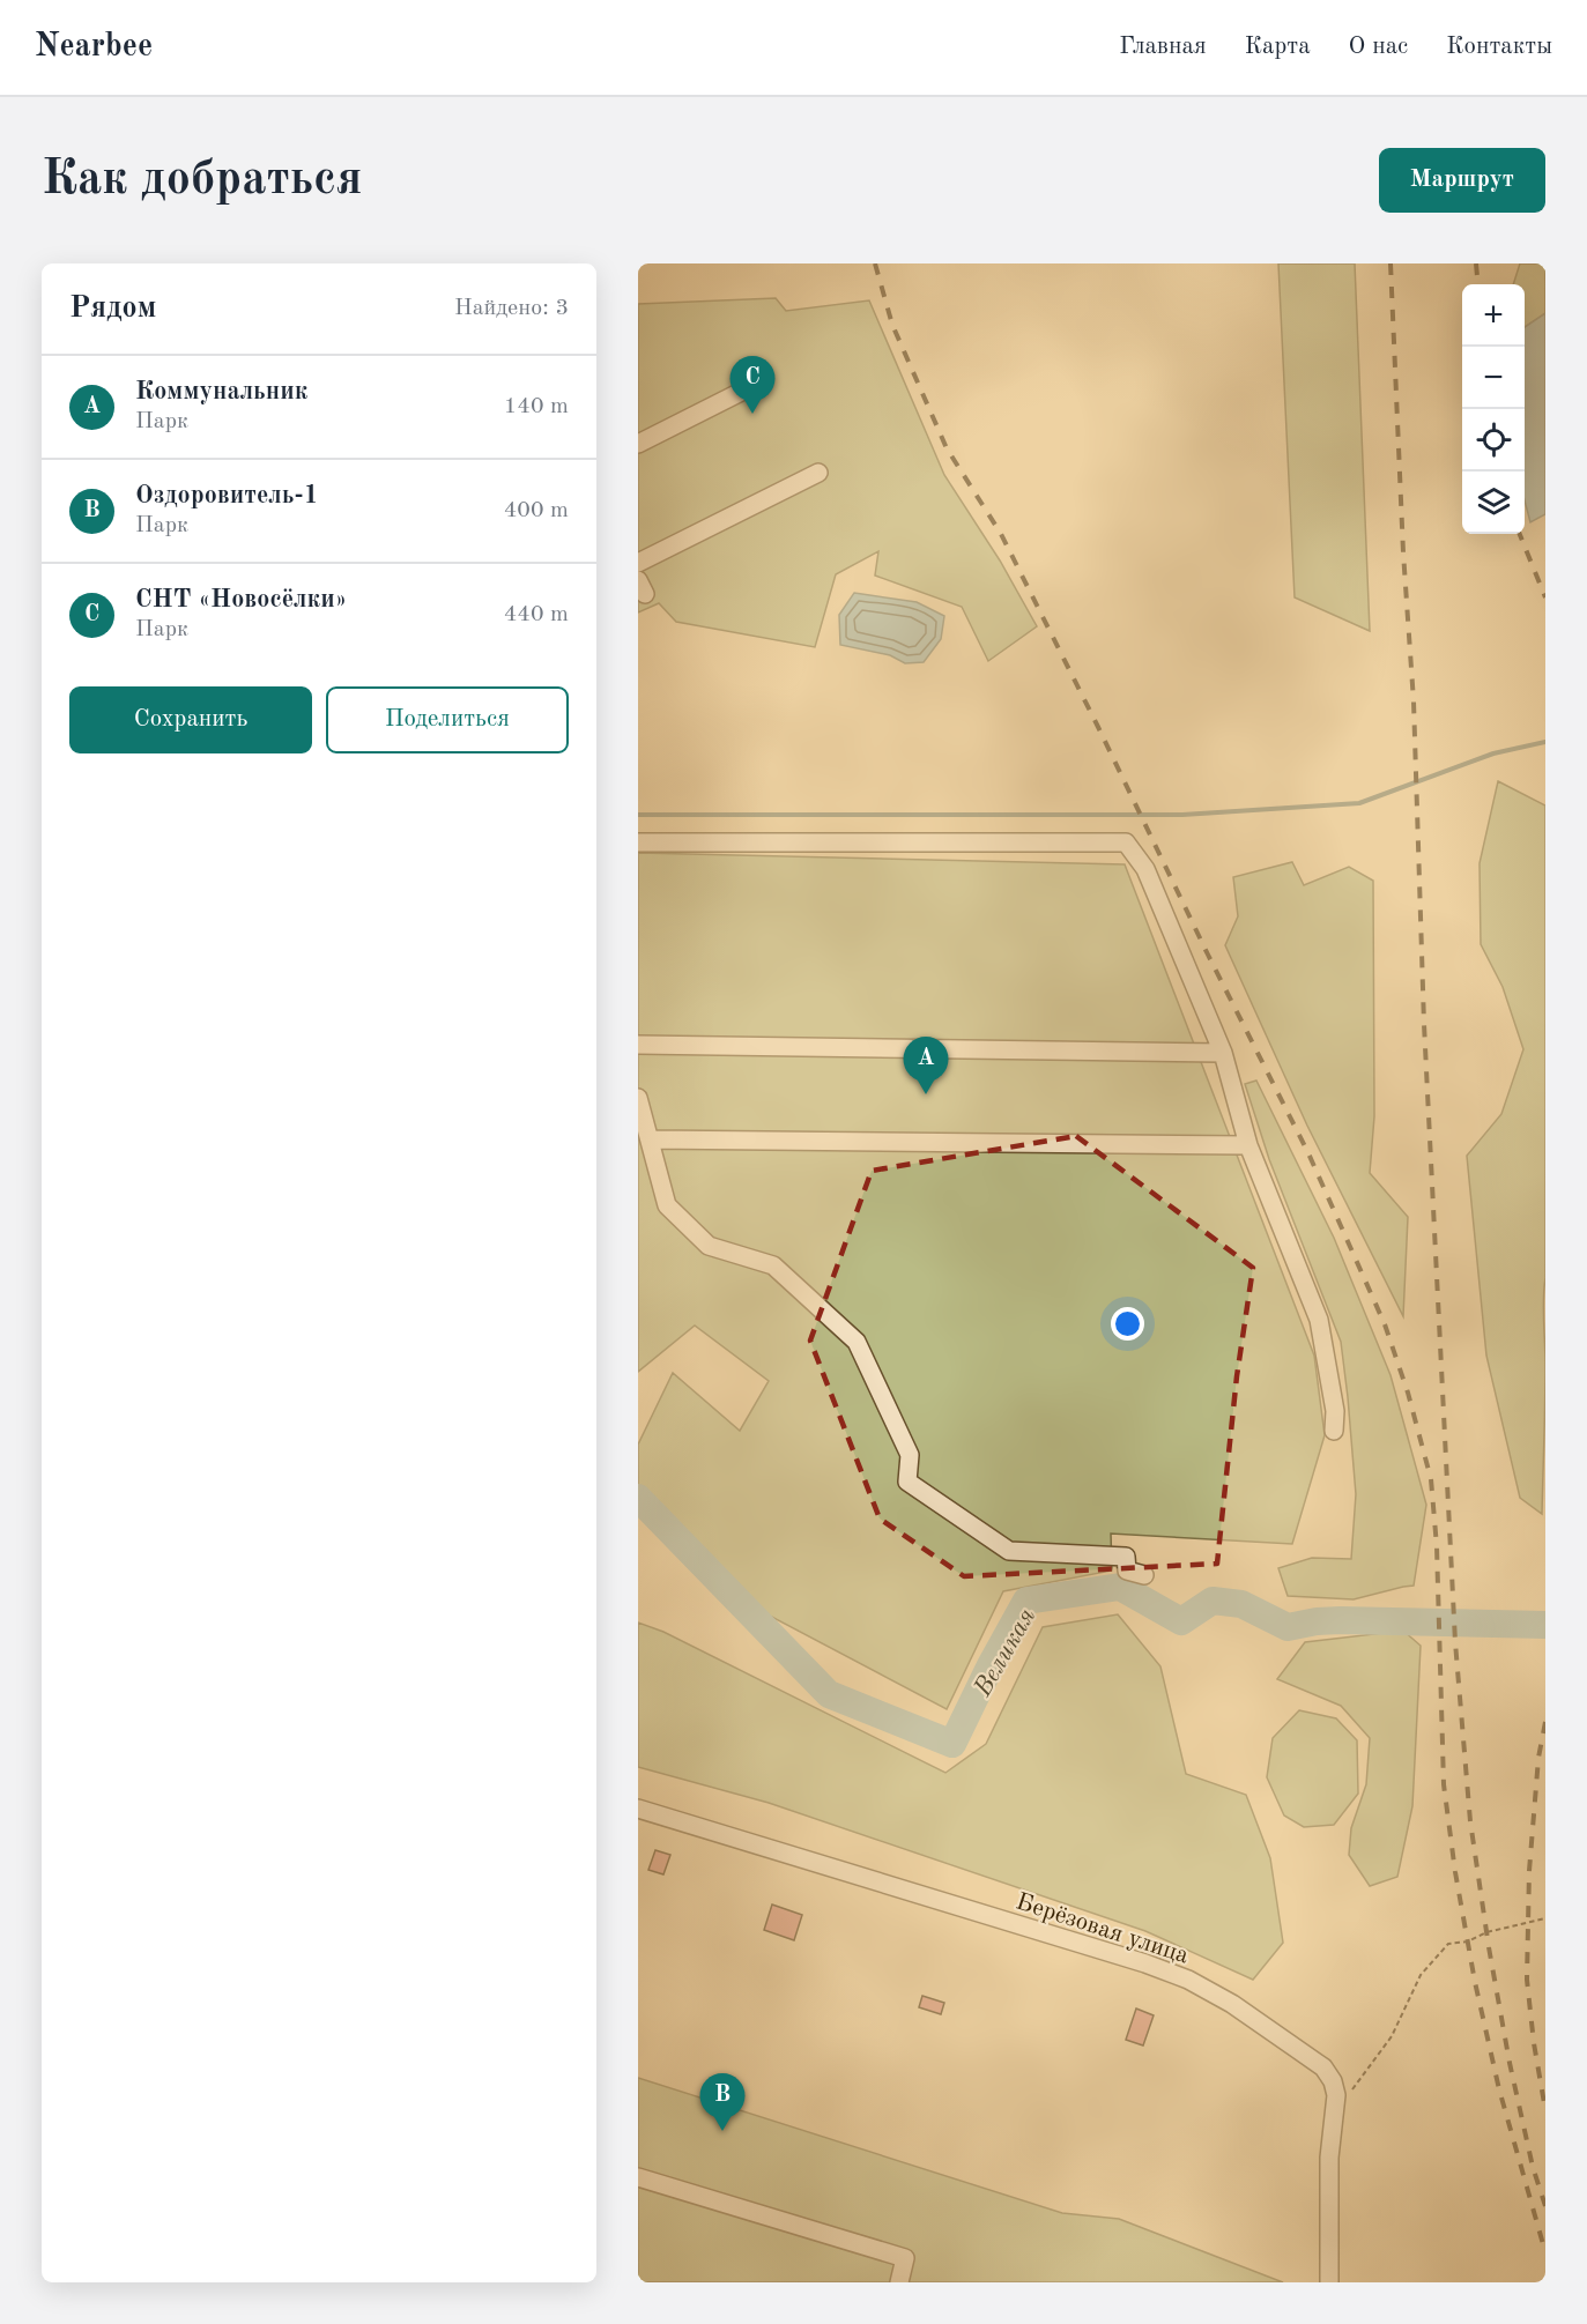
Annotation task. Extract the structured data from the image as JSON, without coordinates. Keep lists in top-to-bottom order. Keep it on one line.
{"streets":{"street":["Берёзовая улица"]},"water":["Великая"],"page":{"header":"Nearbee","nav":["Главная","Карта","О нас","Контакты"],"buttons":["Маршрут",["Сохранить","Поделиться"]],"title":"Как добраться","heading":["Рядом","Найдено: 3"],"map_buttons":["+","−"],"list":[{"mark":"A","name":"Коммунальник","note":"Парк","value":"140 m"},{"mark":"B","name":"Оздоровитель-1","note":"Парк","value":"400 m"},{"mark":"C","name":"СНТ «Новосёлки»","note":"Парк","value":"440 m"}],"pins":["C","A","B"]}}
